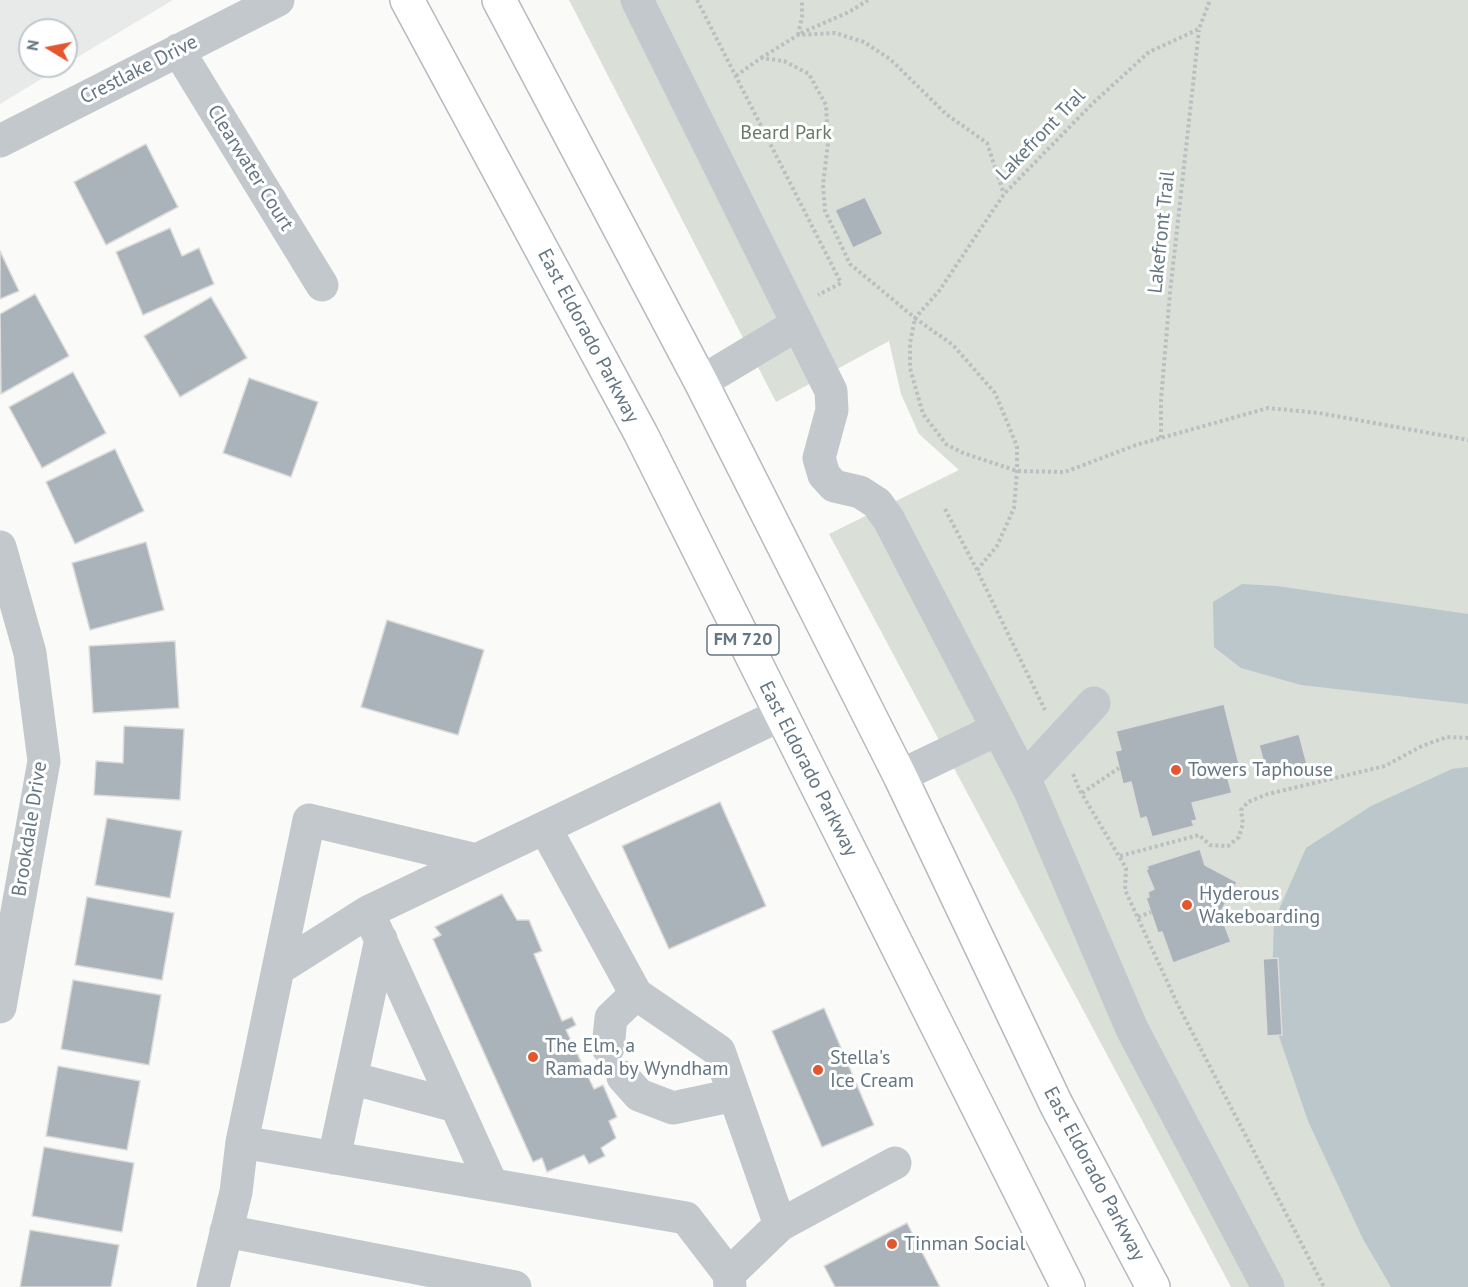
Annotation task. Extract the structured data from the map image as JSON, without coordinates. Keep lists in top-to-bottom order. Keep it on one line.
{"streets":{"main road":["East Eldorado Parkway","FM 720"],"street":["Crestlake Drive","Clearwater Court","Brookdale Drive"],"path":["Lakefront Tral","Lakefront Trail"]},"crossings":[["Crestlake Drive","Clearwater Court"],["Lakefront Tral","Lakefront Trail"]],"parks":["Beard Park"],"places":["Towers Taphouse","Hyderous Wakeboarding","The Elm, a Ramada by Wyndham","Stella's Ice Cream","Tinman Social"],"north":"left"}
